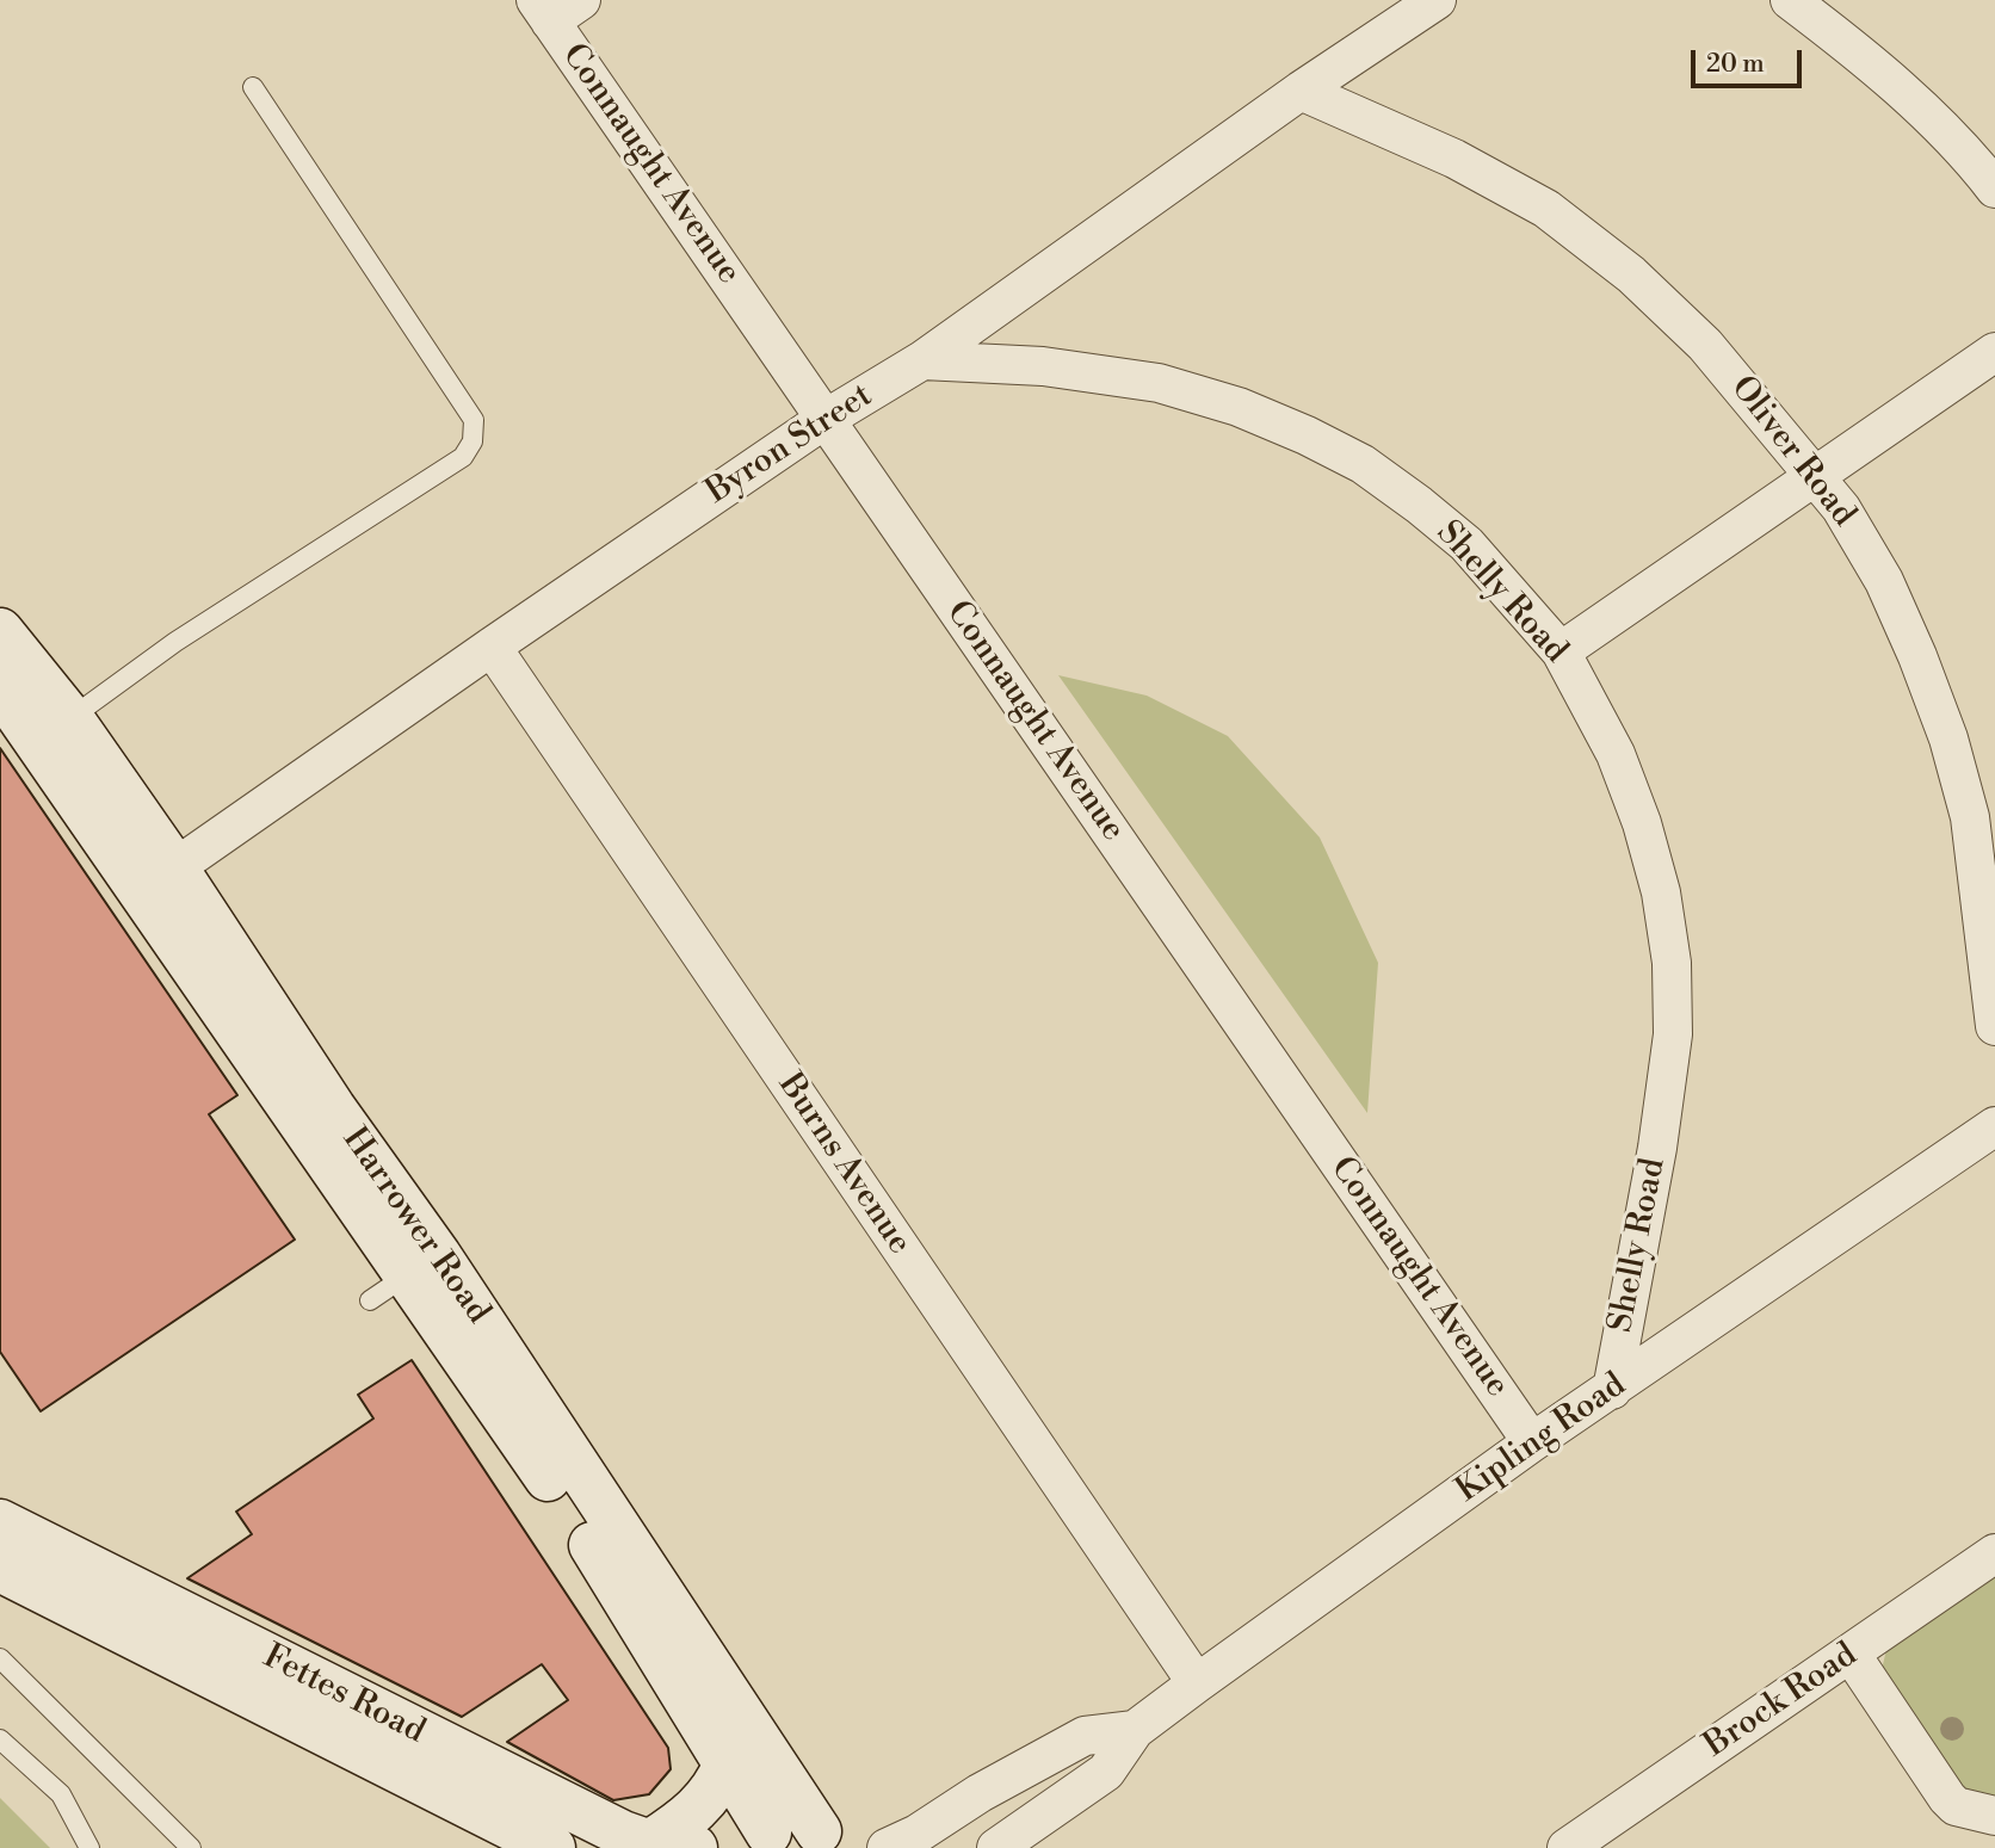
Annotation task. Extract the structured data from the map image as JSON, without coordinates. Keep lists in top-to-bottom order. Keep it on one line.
{"streets":{"main road":["Harrower Road","Fettes Road"],"street":["Connaught Avenue","Byron Street","Oliver Road","Shelly Road","Burns Avenue","Kipling Road","Brock Road"]},"crossings":[["Connaught Avenue","Byron Street"],["Connaught Avenue","Kipling Road"],["Byron Street","Oliver Road"],["Byron Street","Shelly Road"],["Byron Street","Burns Avenue"],["Byron Street","Harrower Road"],["Shelly Road","Kipling Road"],["Burns Avenue","Kipling Road"]],"scale_bar":"20 m"}
